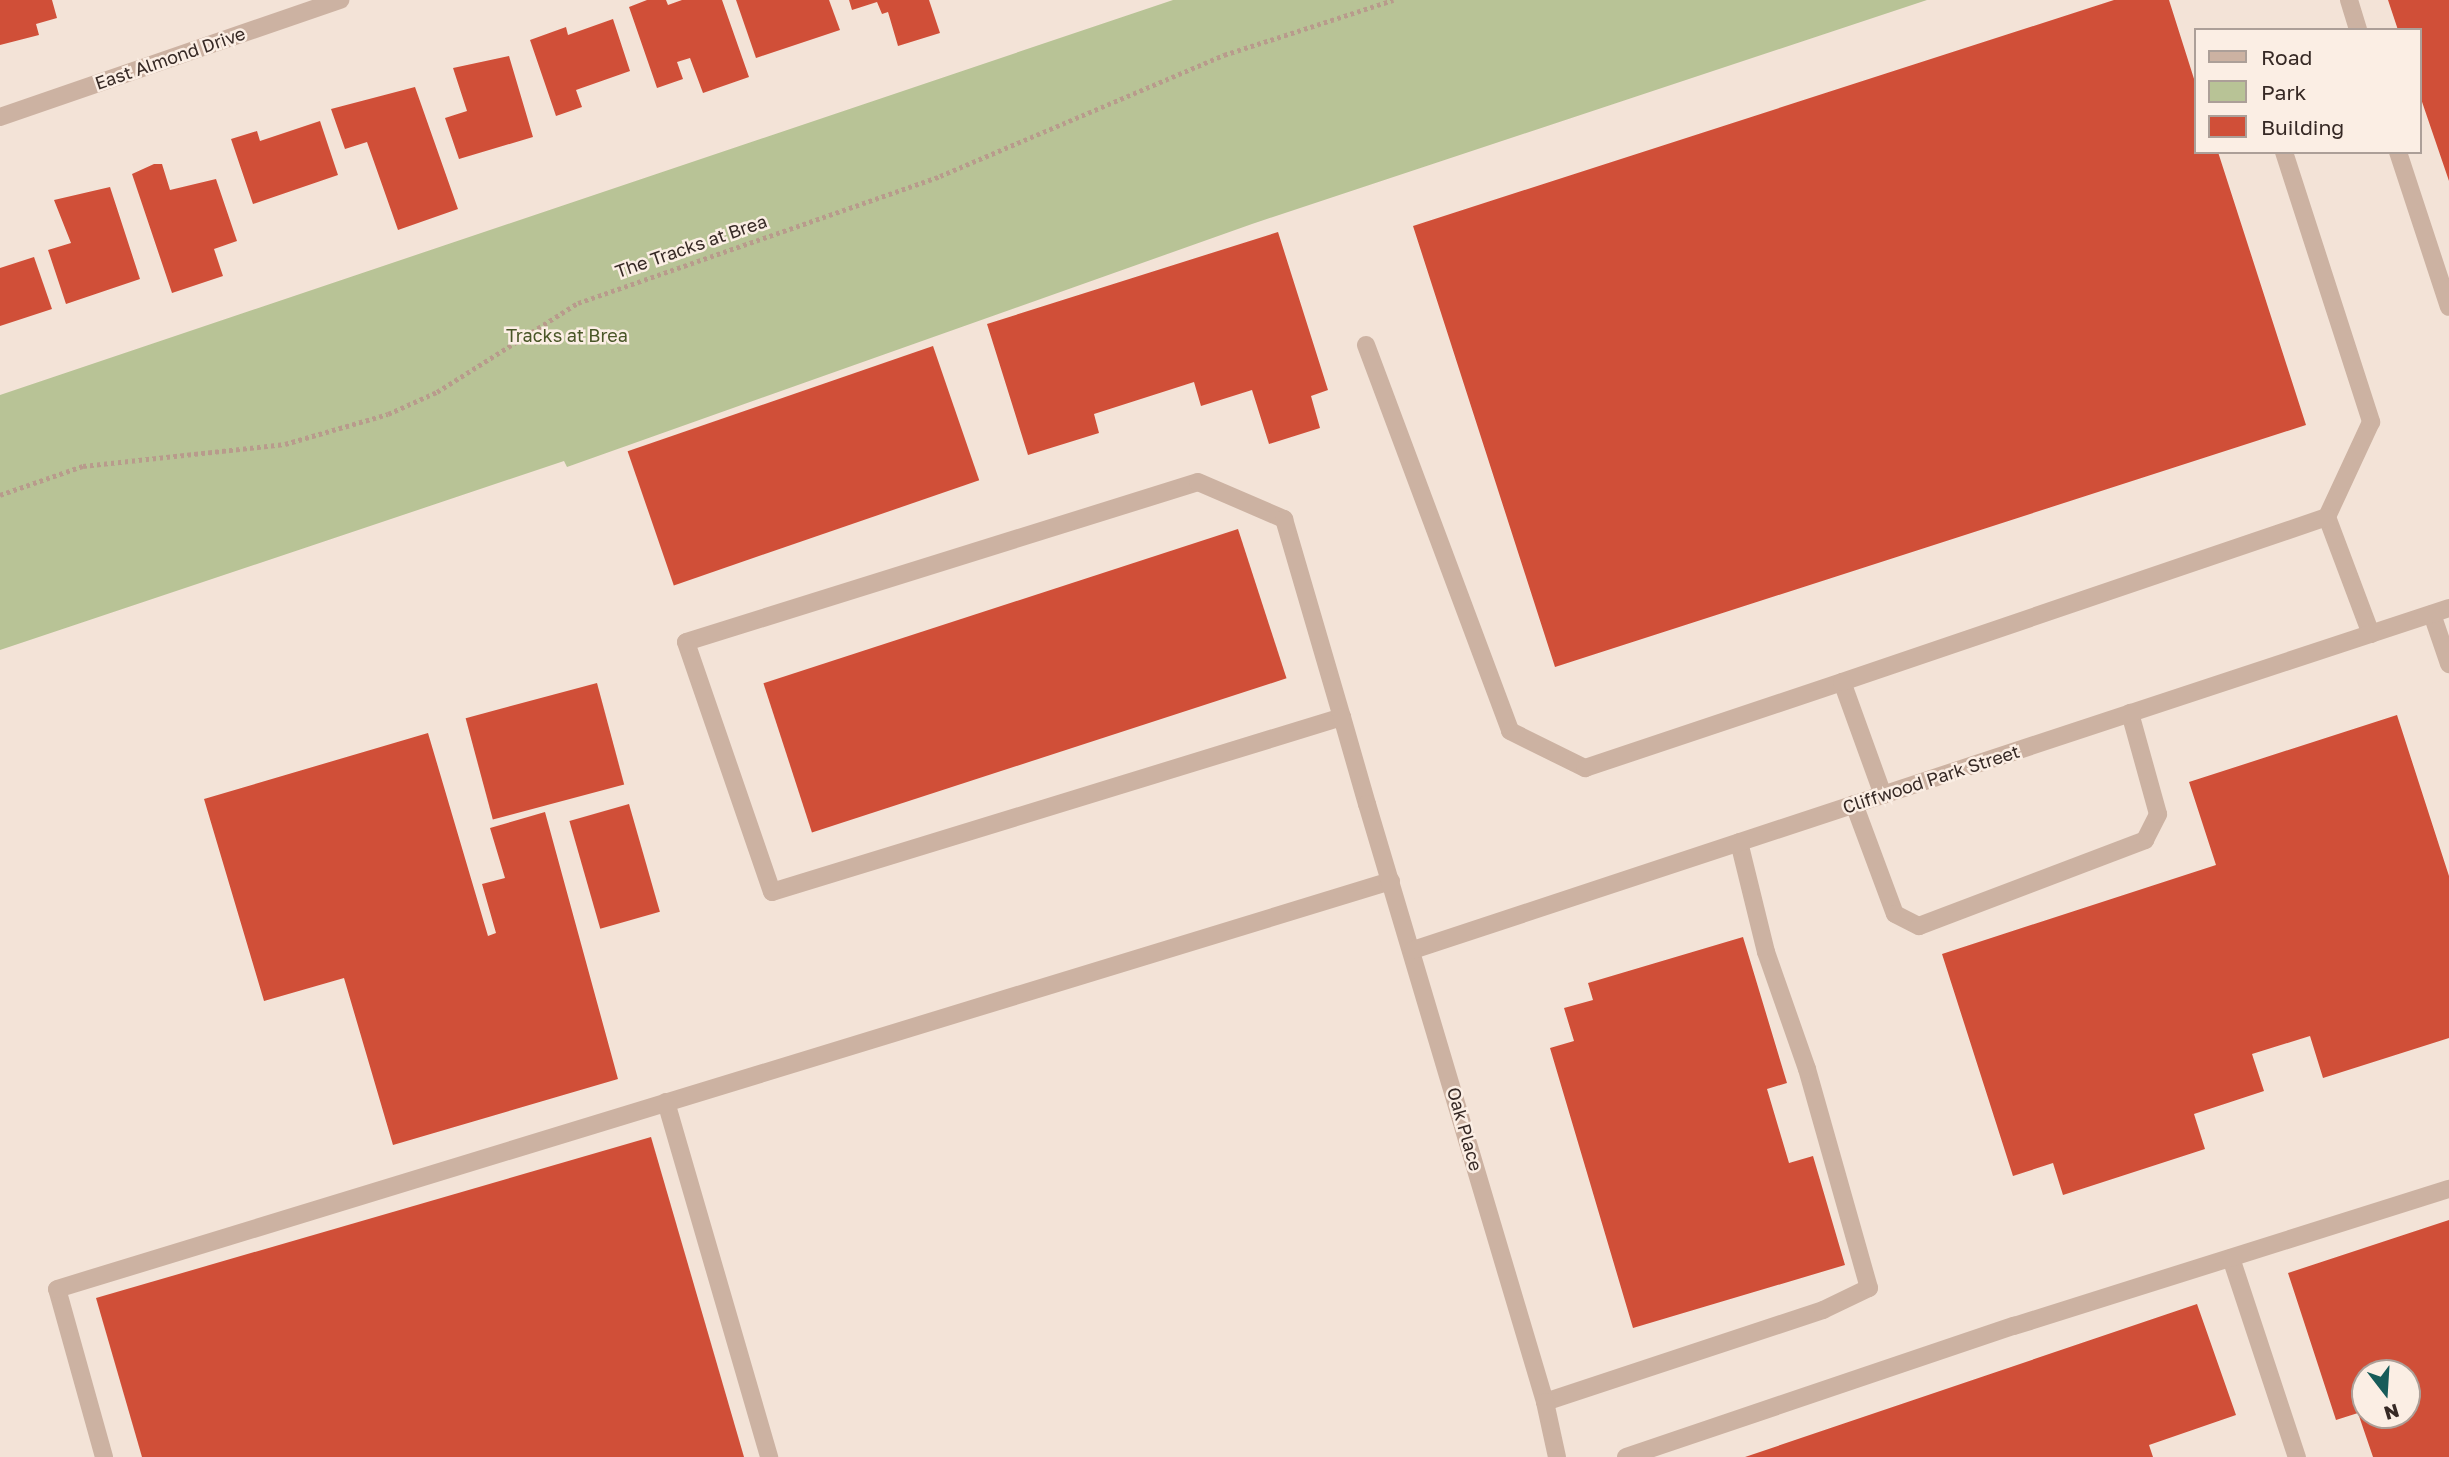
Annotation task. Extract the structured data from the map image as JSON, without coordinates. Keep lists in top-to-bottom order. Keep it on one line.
{"streets":{"street":["East Almond Drive","Cliffwood Park Street","Oak Place"],"path":["The Tracks at Brea"]},"crossings":[["Cliffwood Park Street","Oak Place"]],"parks":["Tracks at Brea"],"legend":["Road","Park","Building"],"north":"bottom"}
